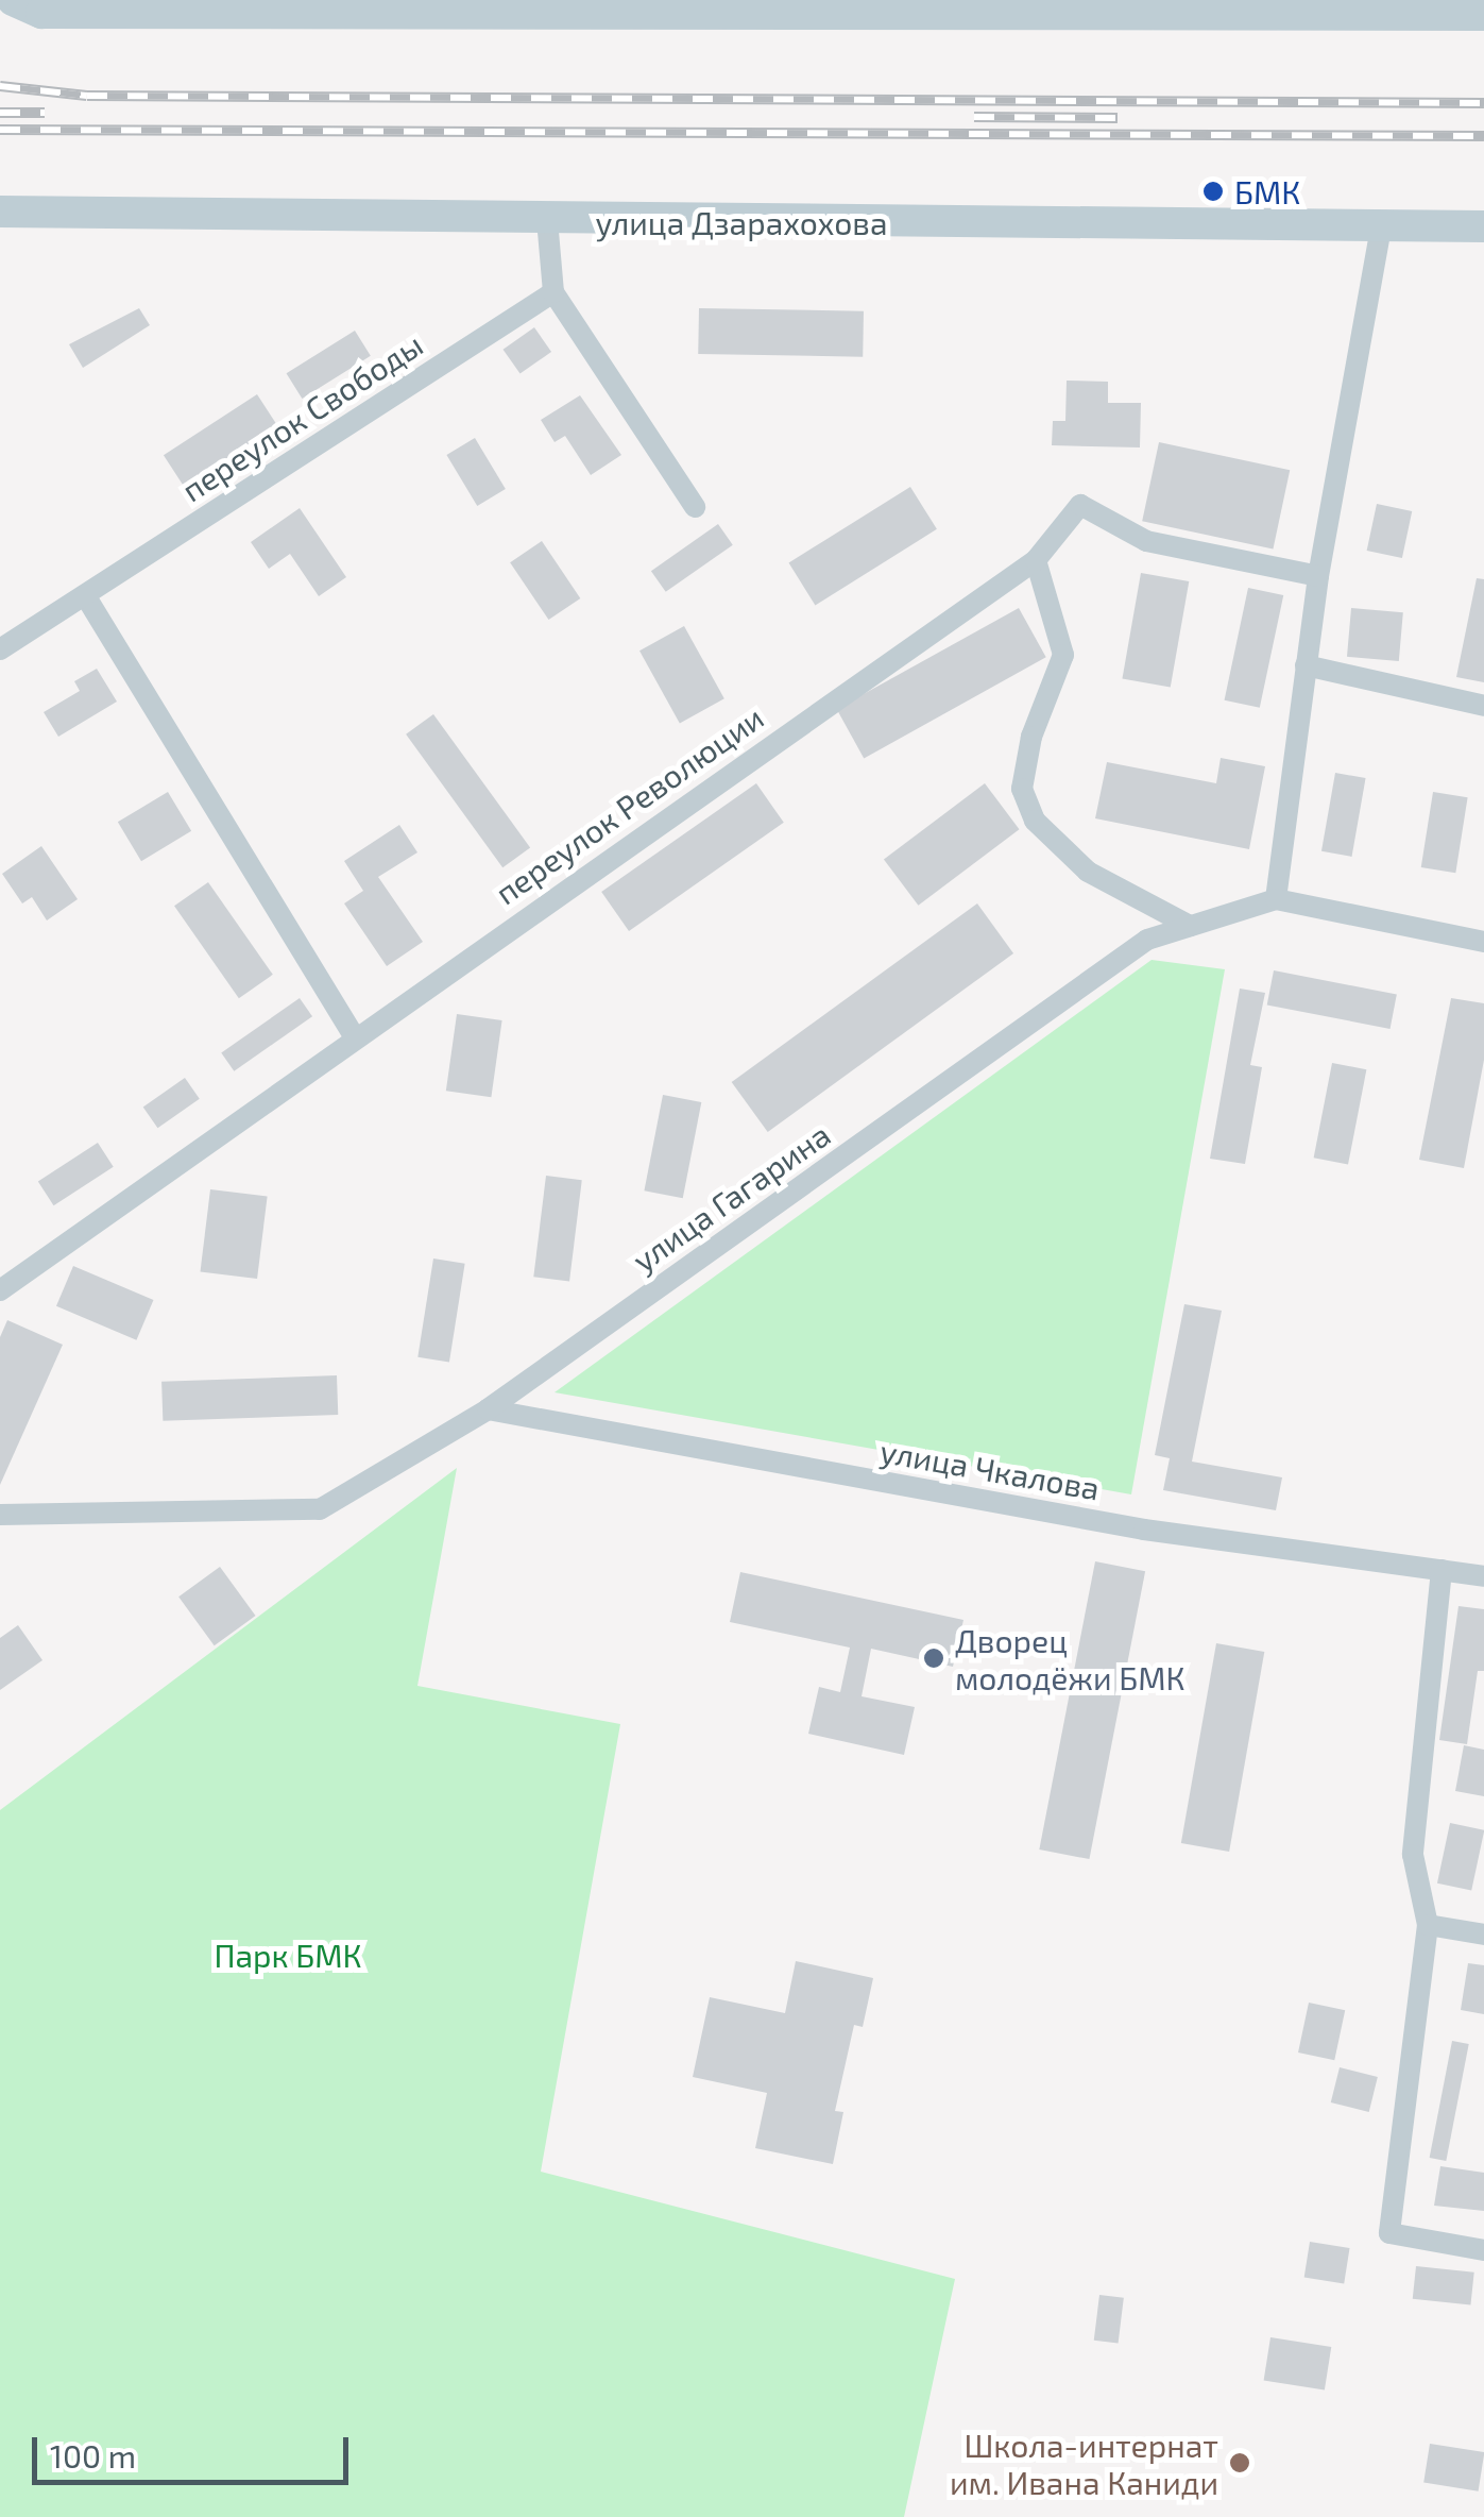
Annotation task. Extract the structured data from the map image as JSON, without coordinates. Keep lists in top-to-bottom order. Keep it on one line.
{"streets":{"street":["улица Дзарахохова","переулок Свободы","переулок Революции","улица Гагарина","улица Чкалова"]},"crossings":[["улица Гагарина","улица Чкалова"]],"parks":["Парк БМК"],"places":["БМК","Дворец молодёжи БМК","Школа-интернат им. Ивана Каниди"],"scale_bar":"100 m"}
